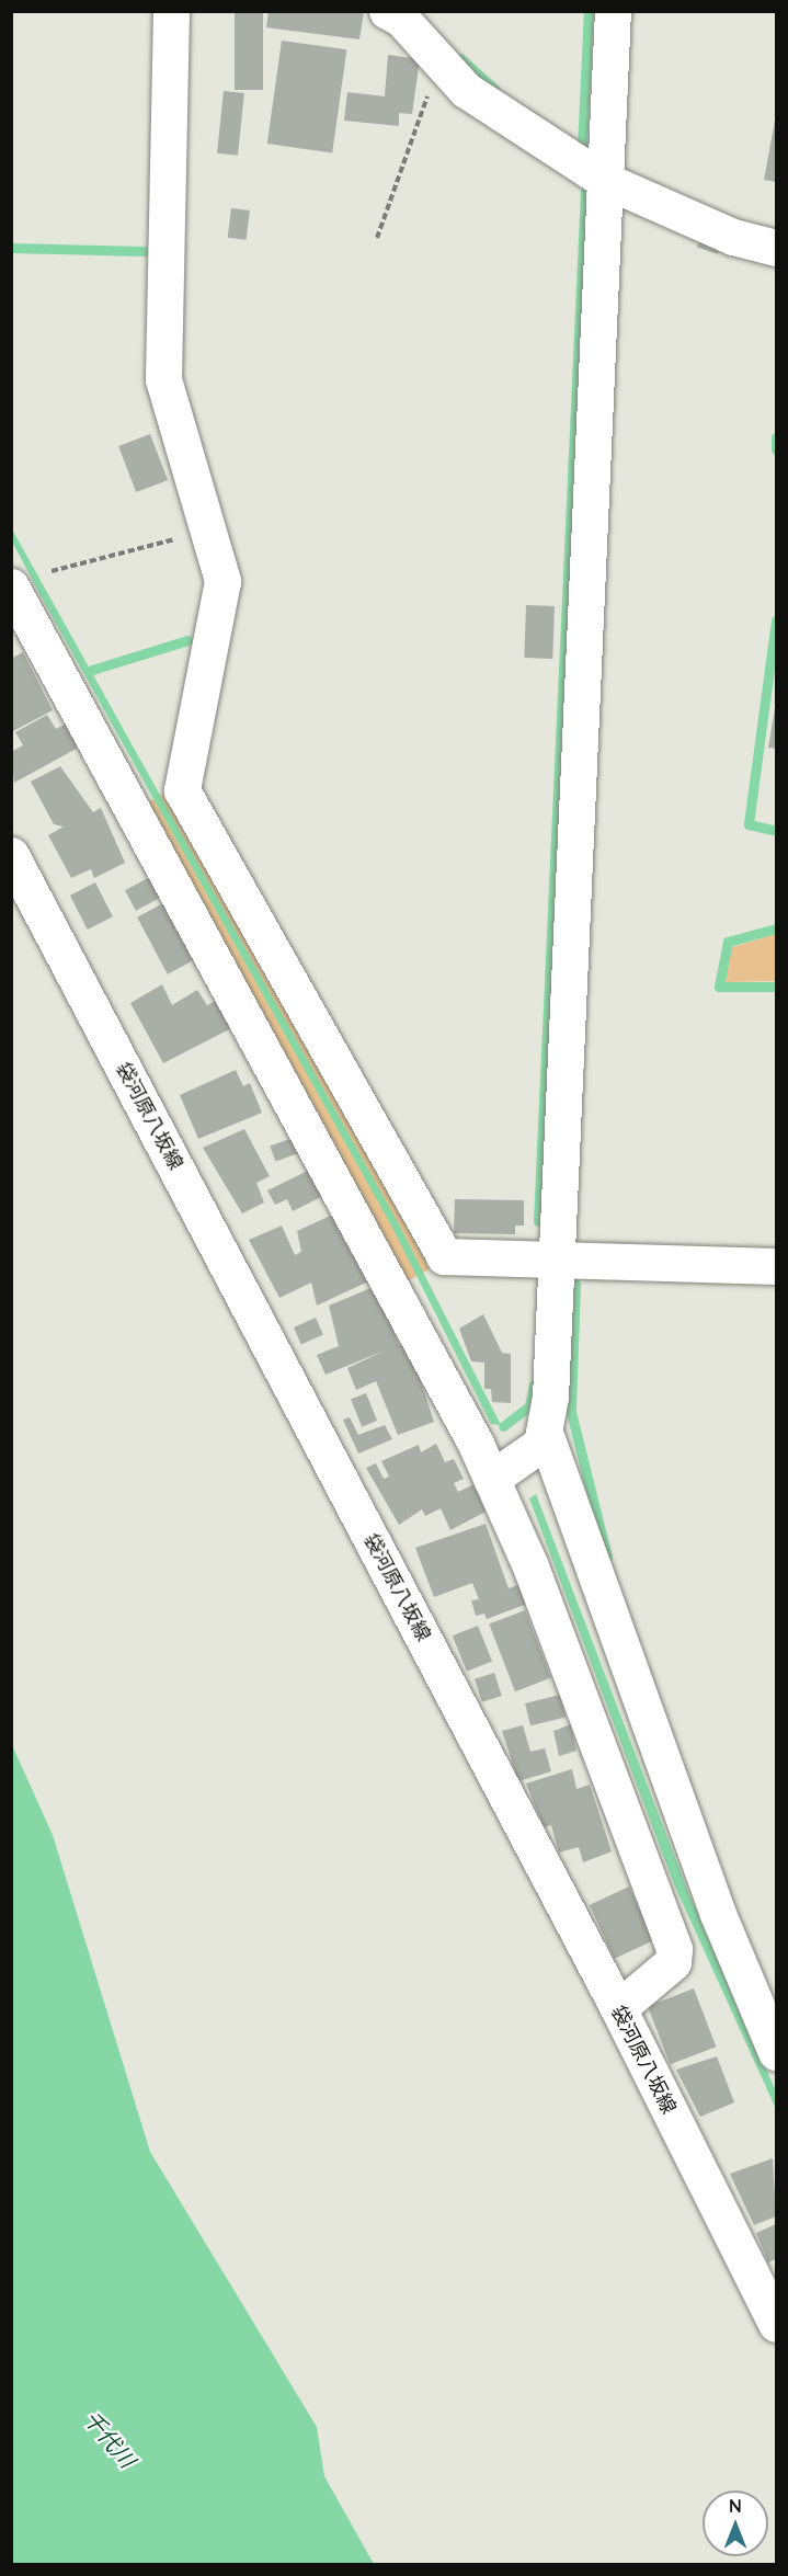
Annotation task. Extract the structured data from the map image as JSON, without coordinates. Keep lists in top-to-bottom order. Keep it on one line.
{"streets":{"street":["袋河原八坂線"]},"water":["千代川"],"north":"top"}
